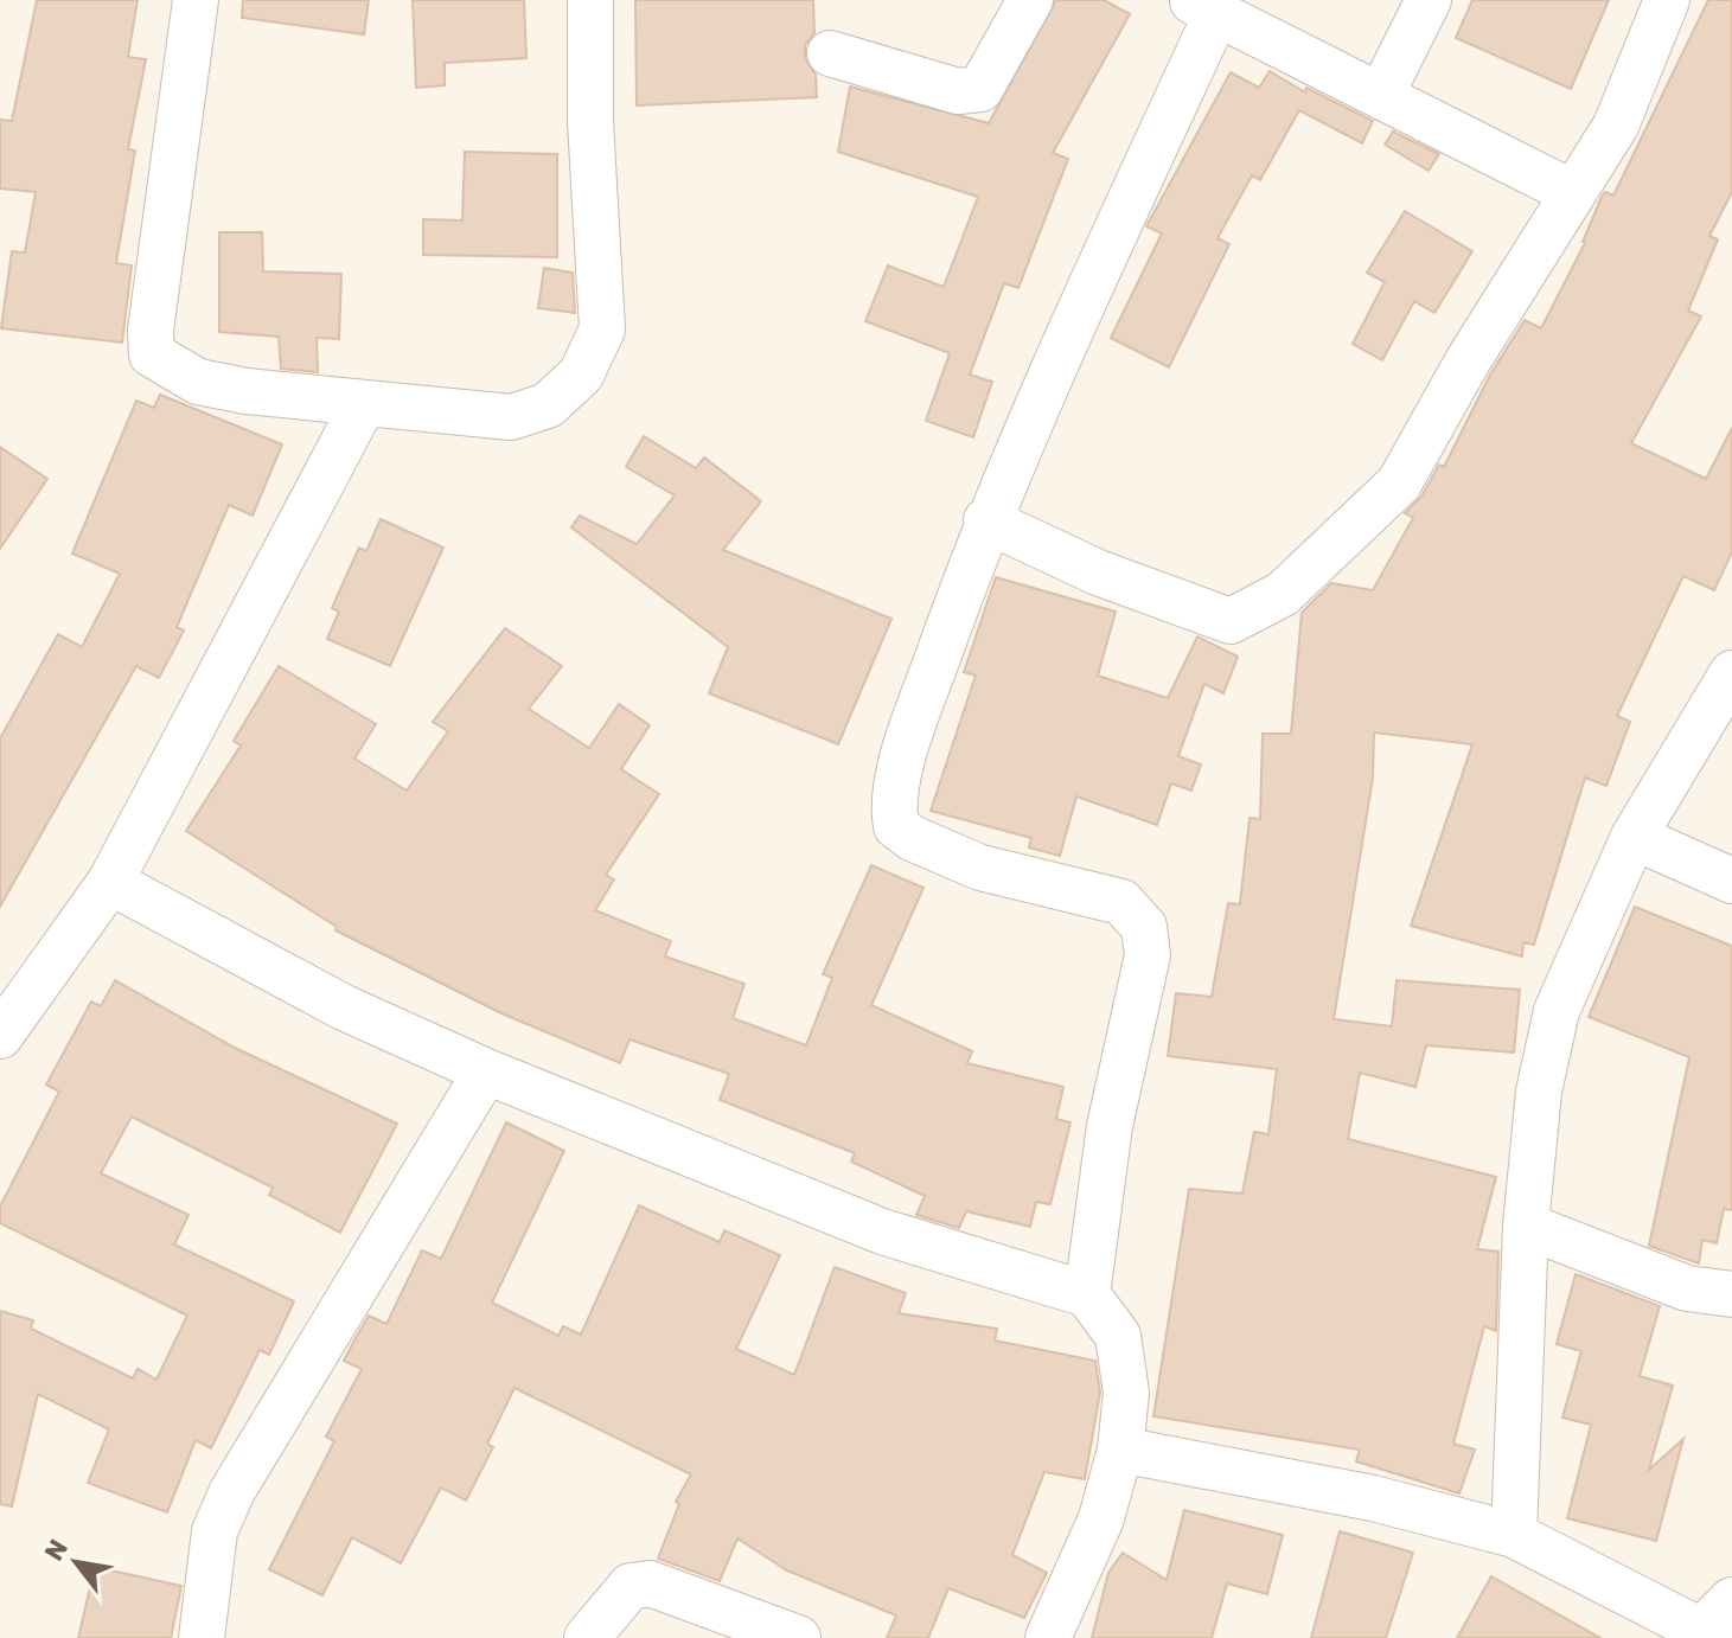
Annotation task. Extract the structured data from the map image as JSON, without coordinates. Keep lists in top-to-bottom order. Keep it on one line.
{"north":"top left"}
